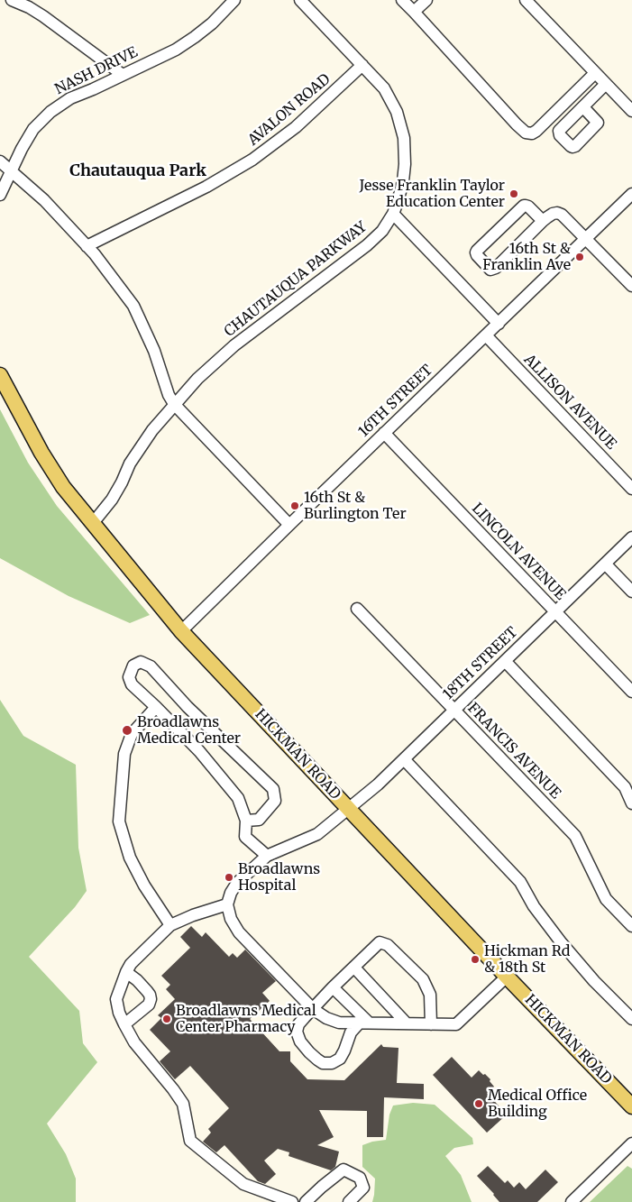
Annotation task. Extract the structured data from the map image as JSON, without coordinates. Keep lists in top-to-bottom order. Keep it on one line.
{"streets":{"main road":["HICKMAN ROAD"],"street":["NASH DRIVE","AVALON ROAD","CHAUTAUQUA PARKWAY","16TH STREET","ALLISON AVENUE","LINCOLN AVENUE","18TH STREET","FRANCIS AVENUE"]},"crossings":[["AVALON ROAD","CHAUTAUQUA PARKWAY"],["CHAUTAUQUA PARKWAY","HICKMAN ROAD"],["16TH STREET","ALLISON AVENUE"],["16TH STREET","LINCOLN AVENUE"],["16TH STREET","HICKMAN ROAD"],["LINCOLN AVENUE","18TH STREET"],["18TH STREET","FRANCIS AVENUE"],["18TH STREET","HICKMAN ROAD"]],"districts":["Chautauqua Park"],"places":["Jesse Franklin Taylor Education Center","16th St & Franklin Ave","16th St & Burlington Ter","Broadlawns Medical Center","Broadlawns Hospital","Hickman Rd & 18th St","Broadlawns Medical Center Pharmacy","Medical Office Building"]}
